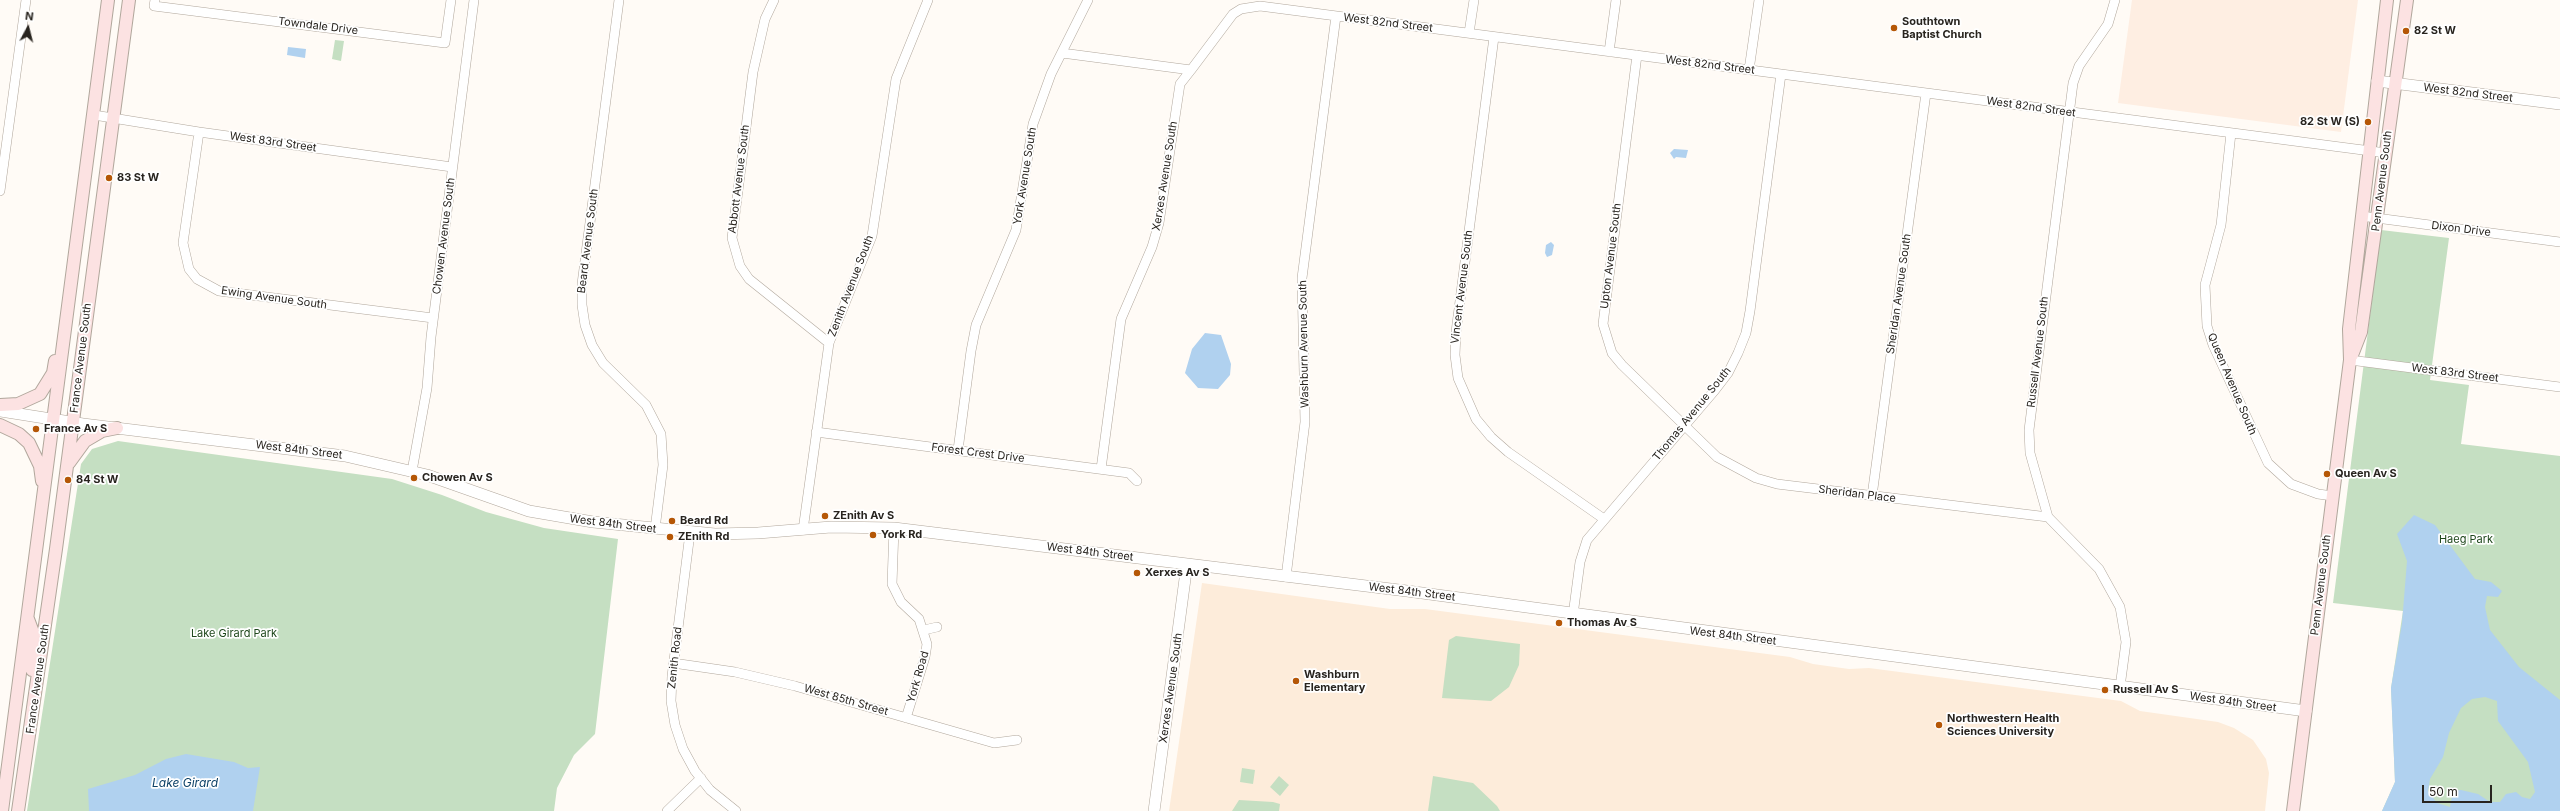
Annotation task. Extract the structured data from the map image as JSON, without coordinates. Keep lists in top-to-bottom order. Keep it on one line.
{"streets":{"main road":["Penn Avenue South","France Avenue South"],"street":["West 82nd Street","Towndale Drive","West 83rd Street","York Avenue South","Xerxes Avenue South","Abbott Avenue South","Dixon Drive","Chowen Avenue South","Beard Avenue South","Upton Avenue South","Zenith Avenue South","Vincent Avenue South","Sheridan Avenue South","Ewing Avenue South","Washburn Avenue South","Russell Avenue South","Queen Avenue South","Thomas Avenue South","West 84th Street","Forest Crest Drive","Sheridan Place","Zenith Road","York Road","West 85th Street"]},"crossings":[["West 82nd Street","Xerxes Avenue South"],["West 82nd Street","Penn Avenue South"],["West 82nd Street","Upton Avenue South"],["West 82nd Street","Vincent Avenue South"],["West 82nd Street","Sheridan Avenue South"],["West 82nd Street","Washburn Avenue South"],["West 82nd Street","Russell Avenue South"],["West 82nd Street","Queen Avenue South"],["West 82nd Street","Thomas Avenue South"],["West 83rd Street","Penn Avenue South"],["West 83rd Street","Chowen Avenue South"],["West 83rd Street","Ewing Avenue South"],["West 83rd Street","France Avenue South"],["York Avenue South","Forest Crest Drive"],["Xerxes Avenue South","West 84th Street"],["Xerxes Avenue South","Forest Crest Drive"],["Abbott Avenue South","Zenith Avenue South"],["Penn Avenue South","Dixon Drive"],["Penn Avenue South","Queen Avenue South"],["Penn Avenue South","West 84th Street"],["Chowen Avenue South","Ewing Avenue South"],["Chowen Avenue South","West 84th Street"],["Beard Avenue South","West 84th Street"],["Upton Avenue South","Thomas Avenue South"],["Upton Avenue South","Sheridan Place"],["Zenith Avenue South","West 84th Street"],["Zenith Avenue South","Forest Crest Drive"],["Vincent Avenue South","Thomas Avenue South"],["Sheridan Avenue South","Sheridan Place"],["Washburn Avenue South","West 84th Street"],["Russell Avenue South","West 84th Street"],["Russell Avenue South","Sheridan Place"],["France Avenue South","West 84th Street"],["Thomas Avenue South","West 84th Street"],["Thomas Avenue South","Sheridan Place"],["West 84th Street","Zenith Road"],["West 84th Street","York Road"],["Zenith Road","West 85th Street"],["York Road","West 85th Street"]],"water":["Lake Girard"],"parks":["Haeg Park","Lake Girard Park"],"places":["Southtown Baptist Church","82 St W","82 St W (S)","83 St W","France Av S","Queen Av S","Chowen Av S","84 St W","ZEnith Av S","Beard Rd","York Rd","ZEnith Rd","Xerxes Av S","Thomas Av S","Washburn Elementary","Russell Av S","Northwestern Health Sciences University"],"scale_bar":"50 m","north":"top"}
